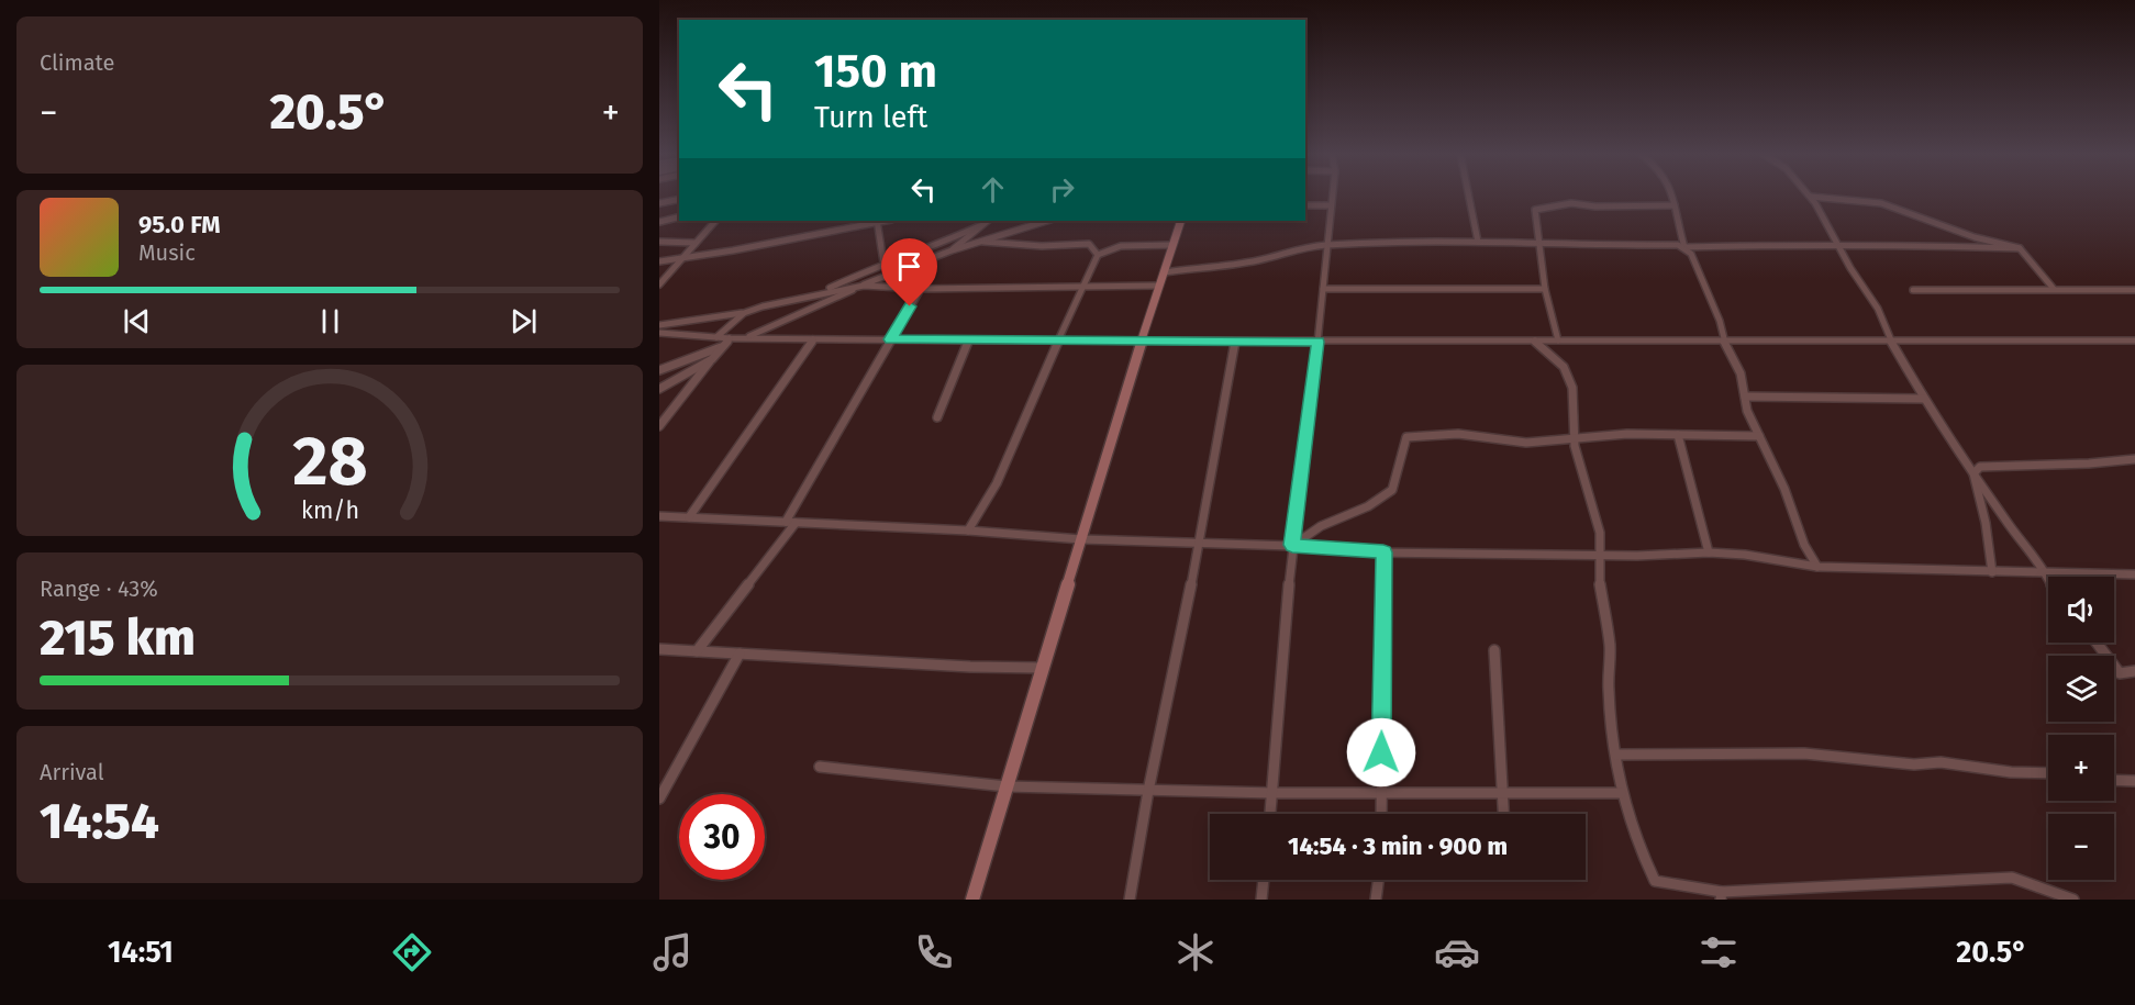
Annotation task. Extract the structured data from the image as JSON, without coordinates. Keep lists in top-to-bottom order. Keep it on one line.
{"page":{"tile":["Climate",["Range · 43%","215 km"],["Arrival","14:54"]],"turn":["150 m","Turn left"],"heat":["−","20.5°","+"],"song":["95.0 FM","Music"],"map_buttons":["+","−"],"limit":"30","trip":"14:54 · 3 min · 900 m","tabs":["14:51","20.5°"],"gauge":["28","km/h"]}}
